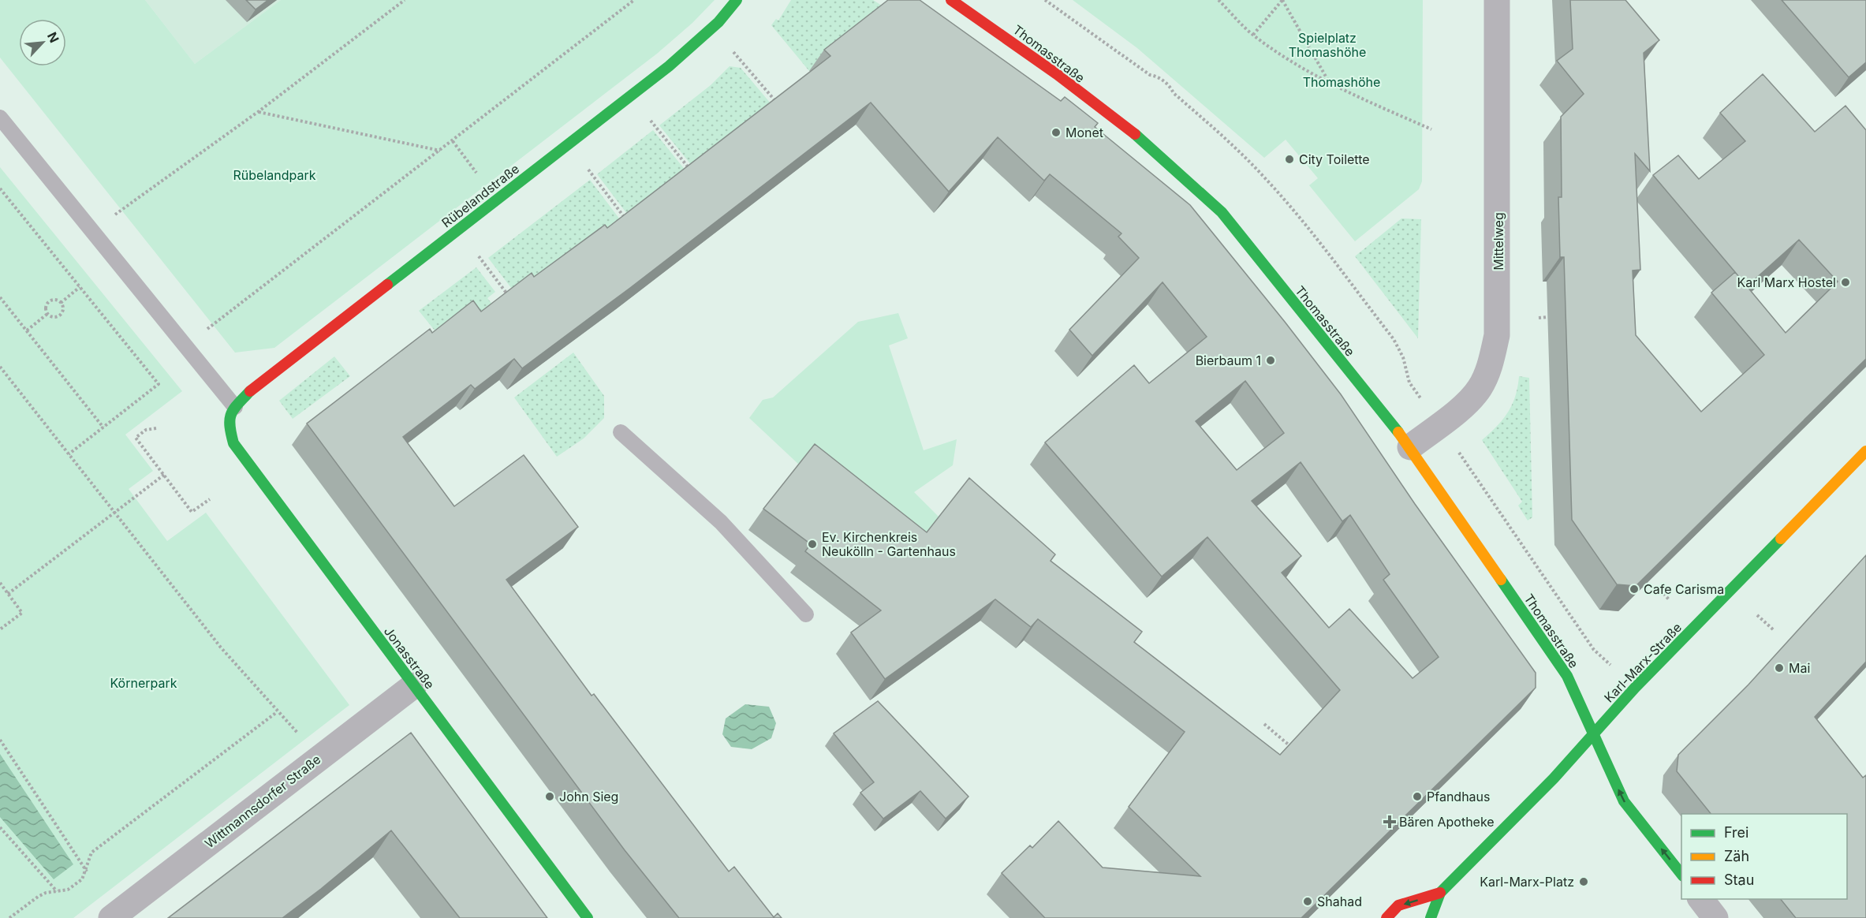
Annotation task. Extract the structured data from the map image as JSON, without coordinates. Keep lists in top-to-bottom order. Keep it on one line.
{"streets":{"street":["Thomasstraße","Rübelandstraße","Mittelweg","Jonasstraße","Karl-Marx-Straße","Wittmannsdorfer Straße"]},"crossings":[["Thomasstraße","Mittelweg"],["Thomasstraße","Karl-Marx-Straße"],["Rübelandstraße","Jonasstraße"],["Jonasstraße","Wittmannsdorfer Straße"]],"parks":["Spielplatz Thomashöhe","Thomashöhe","Rübelandpark","Körnerpark"],"places":{"other":["Monet","City Toilette","Karl Marx Hostel","Bierbaum 1","Ev. Kirchenkreis Neukölln - Gartenhaus","Cafe Carisma","Mai","John Sieg","Pfandhaus","Karl-Marx-Platz","Shahad"],"health":["Bären Apotheke"]},"legend":["Frei","Zäh","Stau"],"north":"top right"}
